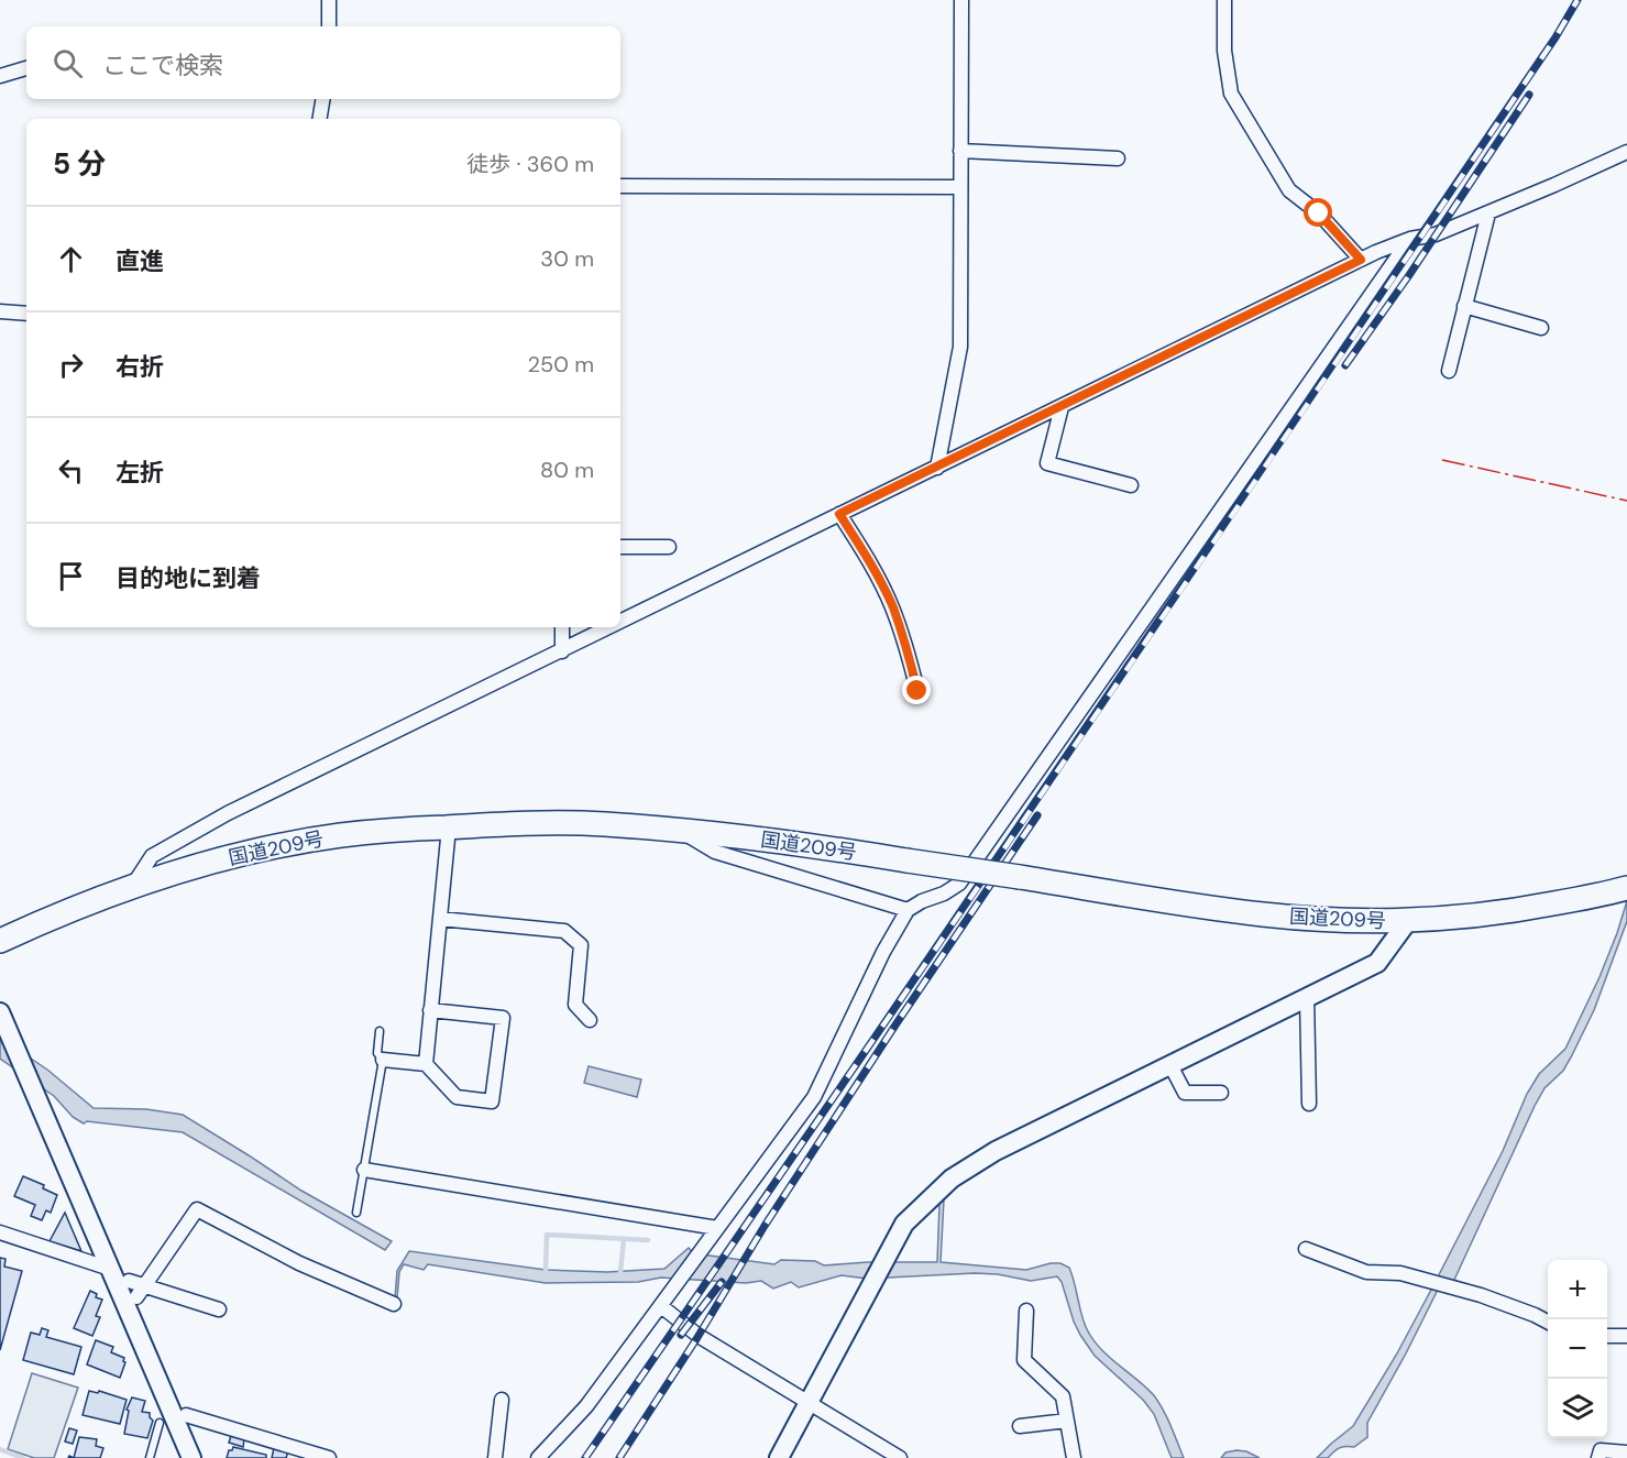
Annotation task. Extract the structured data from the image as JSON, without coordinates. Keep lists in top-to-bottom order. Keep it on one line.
{"streets":{"highway":["国道209号"]},"page":{"search":"ここで検索","heading":["5 分","徒歩 · 360 m"],"list":[["直進","30 m"],["右折","250 m"],["左折","80 m"],"目的地に到着"],"map_buttons":["+","−"]}}
